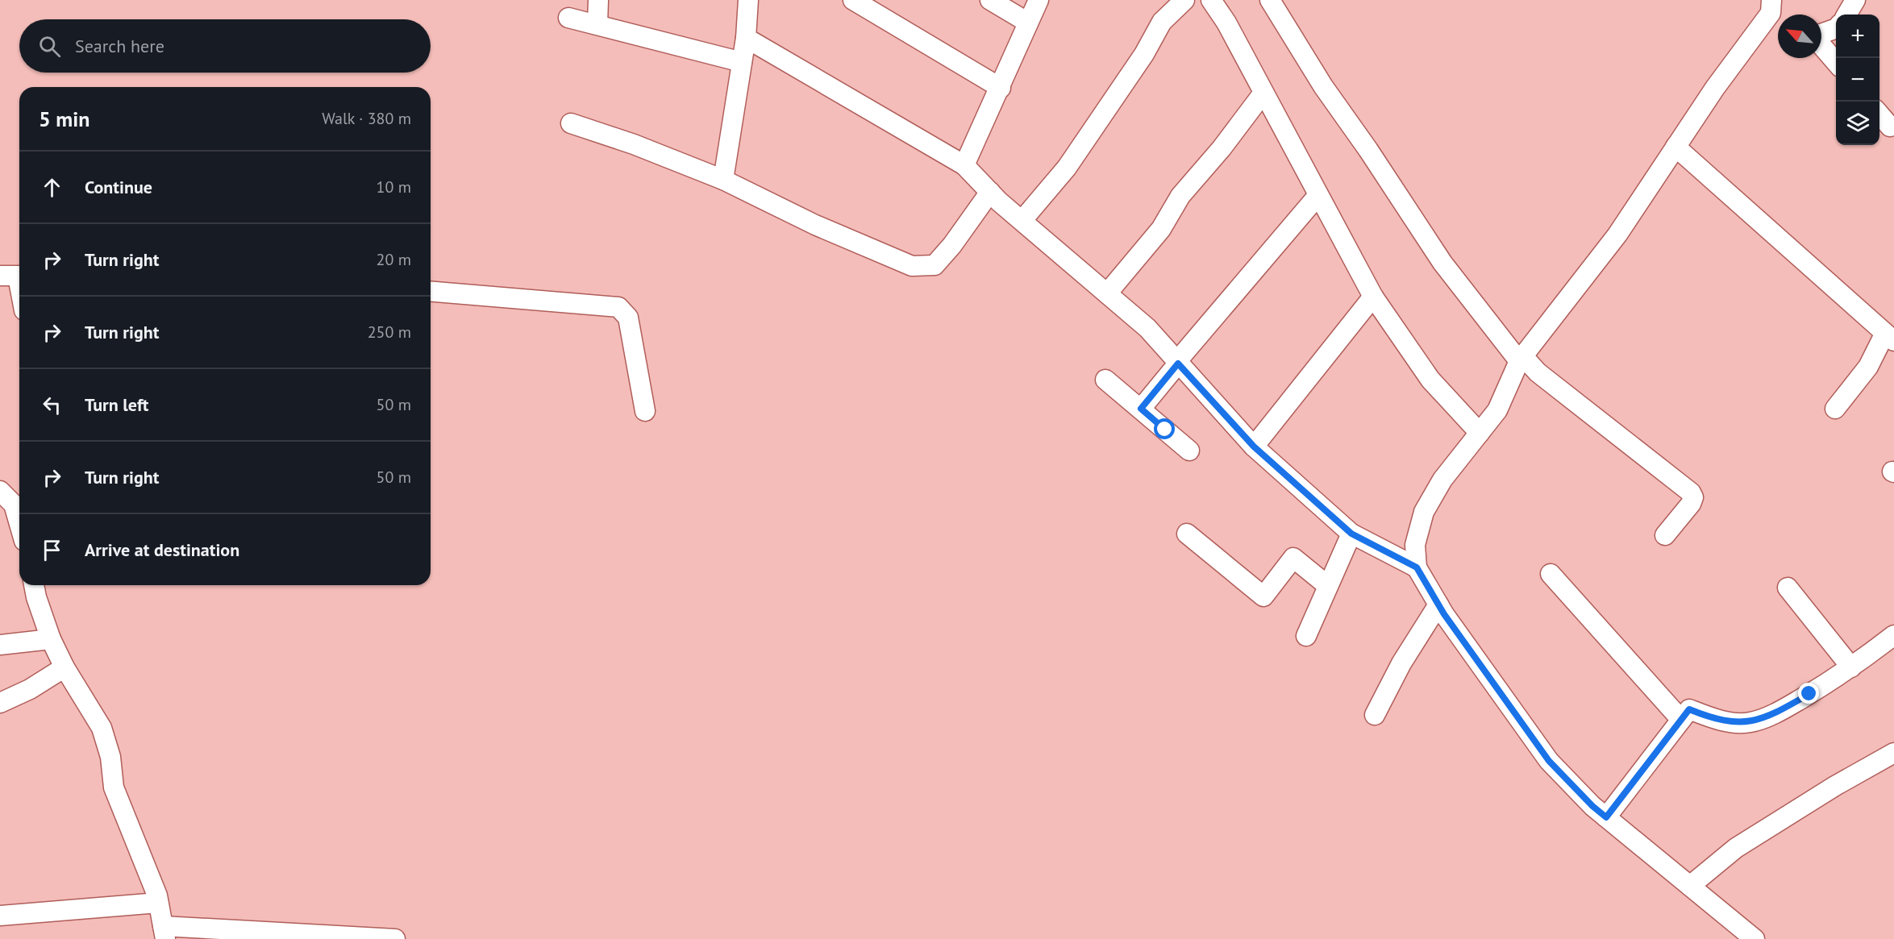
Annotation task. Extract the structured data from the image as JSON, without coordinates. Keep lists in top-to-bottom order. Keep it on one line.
{"north":"top left","page":{"map_buttons":["+","−"],"search":"Search here","heading":["5 min","Walk · 380 m"],"list":[["Continue","10 m"],["Turn right","20 m"],["Turn right","250 m"],["Turn left","50 m"],["Turn right","50 m"],"Arrive at destination"]}}
